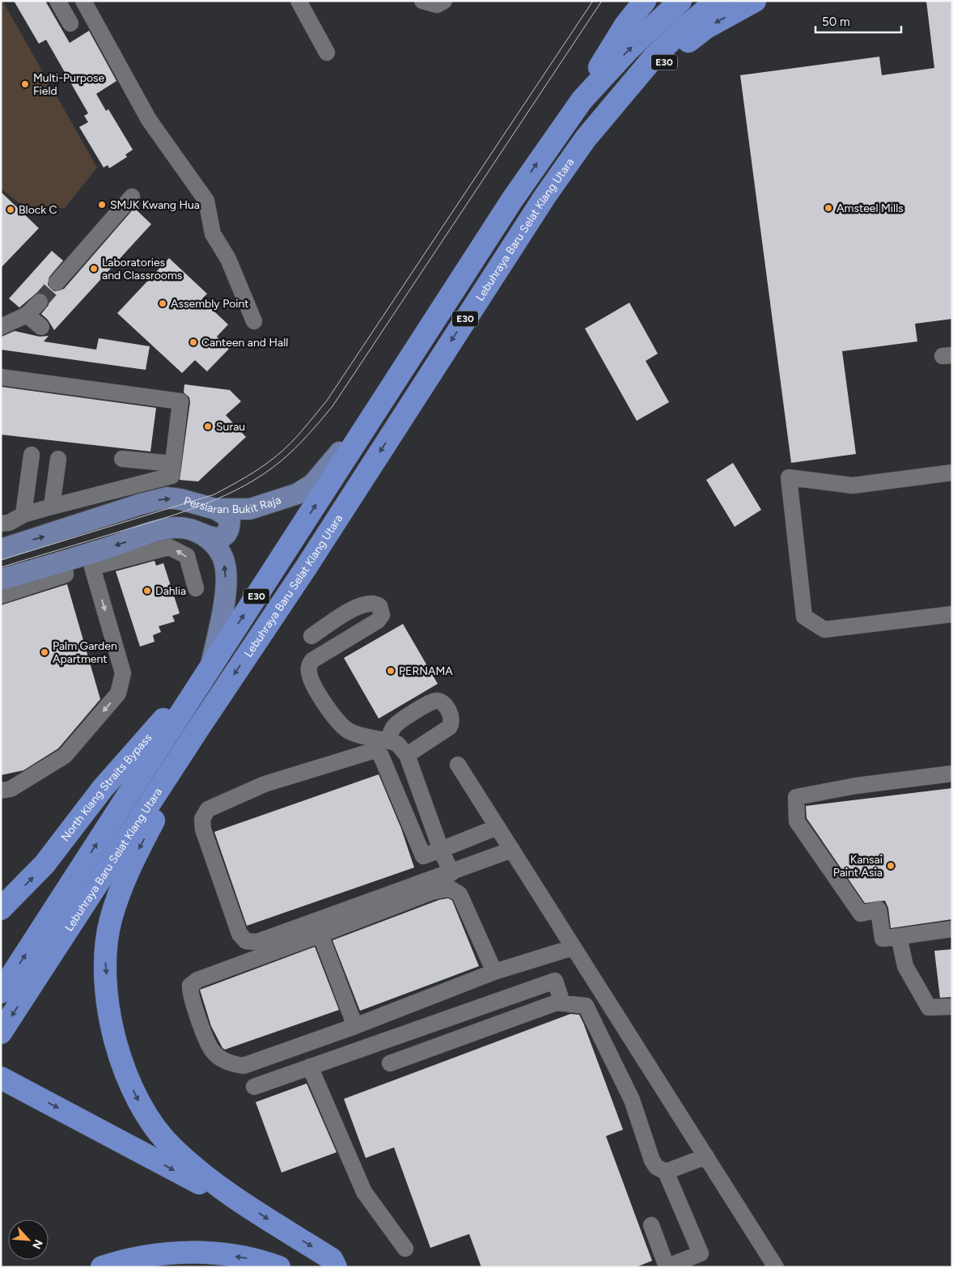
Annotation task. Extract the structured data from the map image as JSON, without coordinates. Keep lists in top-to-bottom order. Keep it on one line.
{"streets":{"highway":["E30","Lebuhraya Baru Selat Klang Utara","North Klang Straits Bypass"],"main road":["Persiaran Bukit Raja"]},"crossings":[["Lebuhraya Baru Selat Klang Utara","Persiaran Bukit Raja"],["Lebuhraya Baru Selat Klang Utara","North Klang Straits Bypass"]],"one_way":["North Klang Straits Bypass"],"places":["Multi-Purpose Field","SMJK Kwang Hua","Amsteel Mills","Block C","Laboratories and Classrooms","Assembly Point","Canteen and Hall","Surau","Dahlia","Palm Garden Apartment","PERNAMA","Kansai Paint Asia"],"scale_bar":"50 m","north":"bottom right"}
